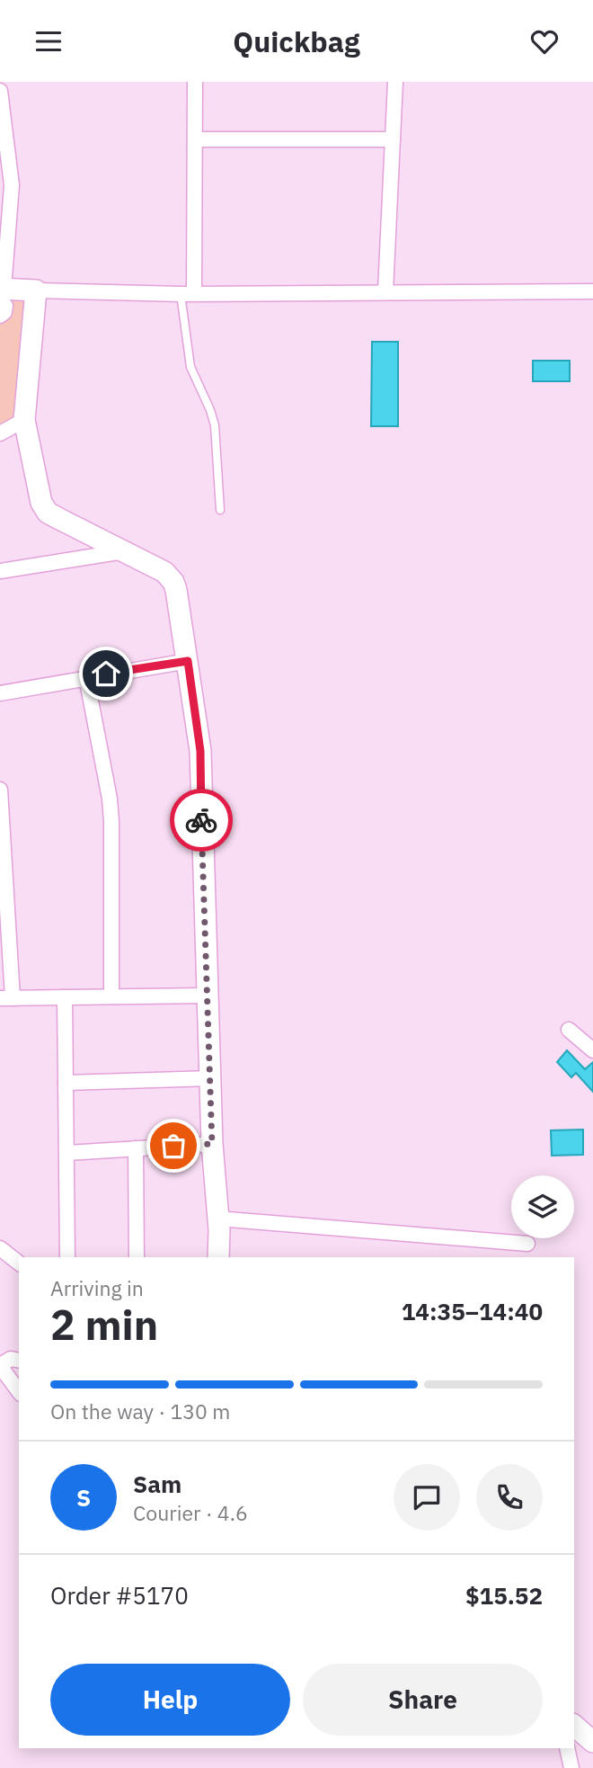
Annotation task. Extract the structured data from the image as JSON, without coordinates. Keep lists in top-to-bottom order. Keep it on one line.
{"page":{"header":"Quickbag","heading":["2 min","Arriving in","14:35–14:40"],"panel":["Sam","Courier · 4.6","Order #5170","$15.52"],"bar":"On the way · 130 m","round":"S","buttons":["Help","Share"]}}
